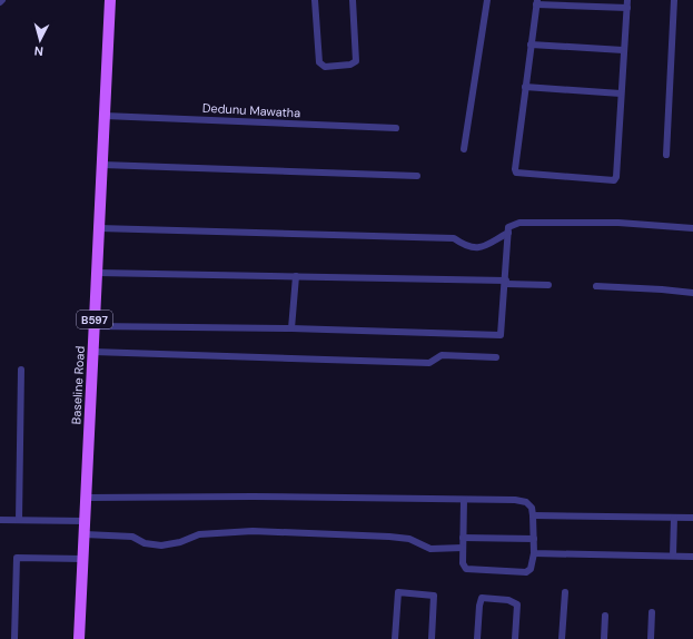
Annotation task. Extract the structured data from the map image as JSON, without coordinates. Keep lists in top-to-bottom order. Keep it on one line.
{"streets":{"main road":["B597","Baseline Road"],"street":["Dedunu Mawatha"]},"crossings":[["Dedunu Mawatha","Baseline Road"]],"north":"bottom"}
